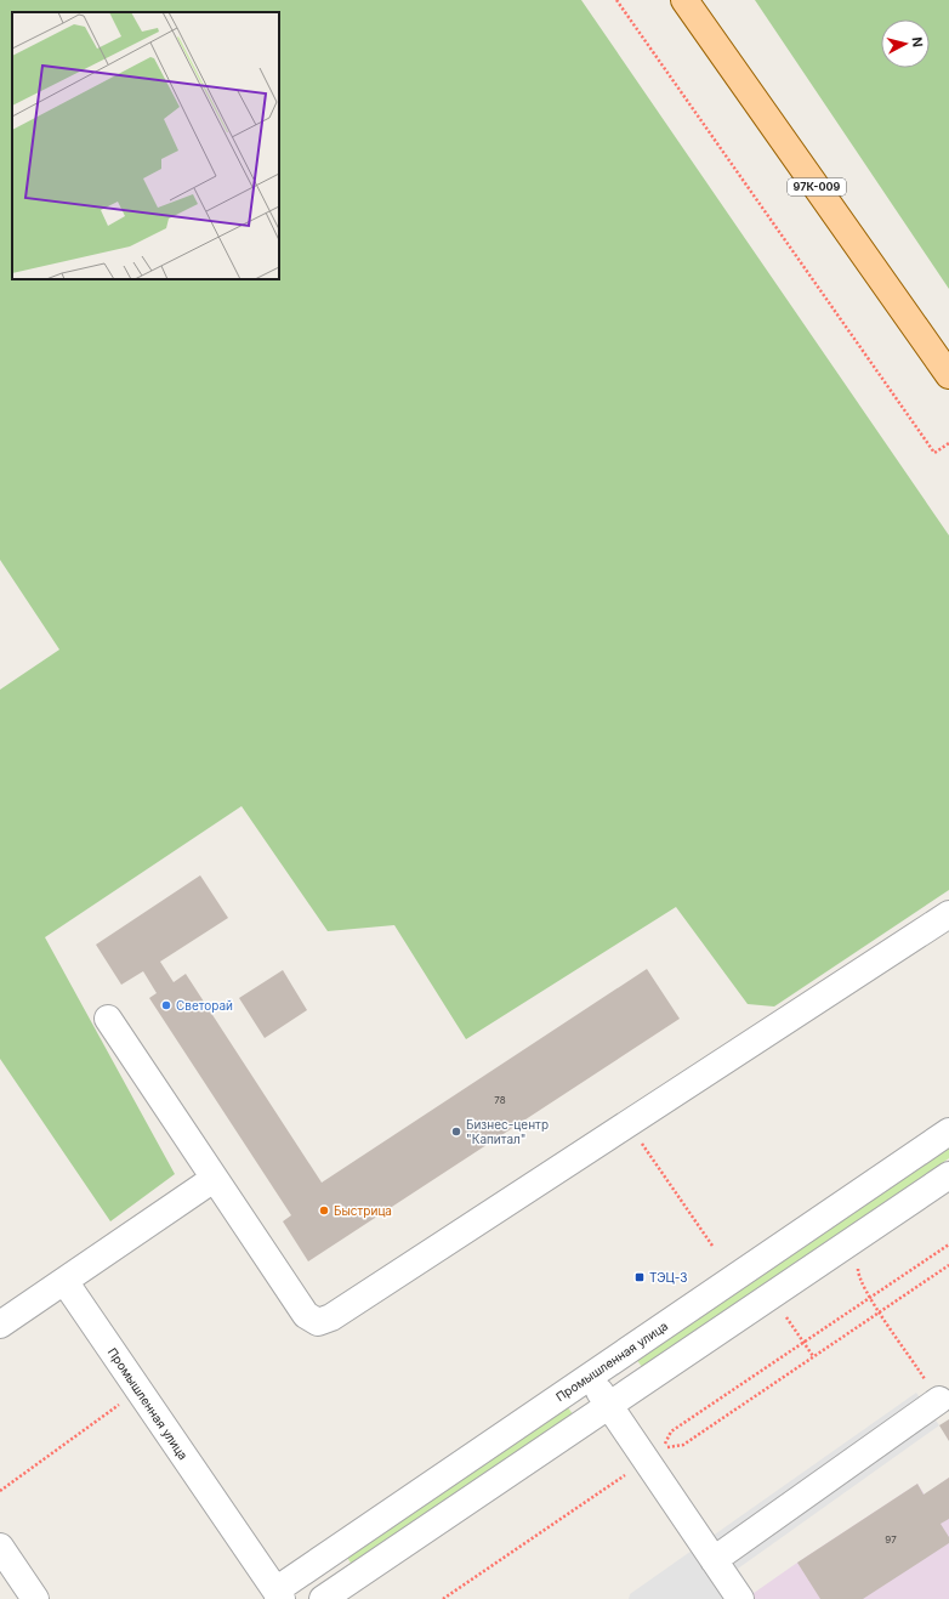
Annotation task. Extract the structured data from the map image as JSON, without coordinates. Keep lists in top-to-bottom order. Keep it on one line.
{"streets":{"main road":["97К-009"],"street":["Промышленная улица"]},"places":{"other":["Светорай","Бизнес-центр \"Капитал\"","Быстрица"],"transit":["ТЭЦ-3"]},"house_numbers":["78","97"],"north":"right"}
